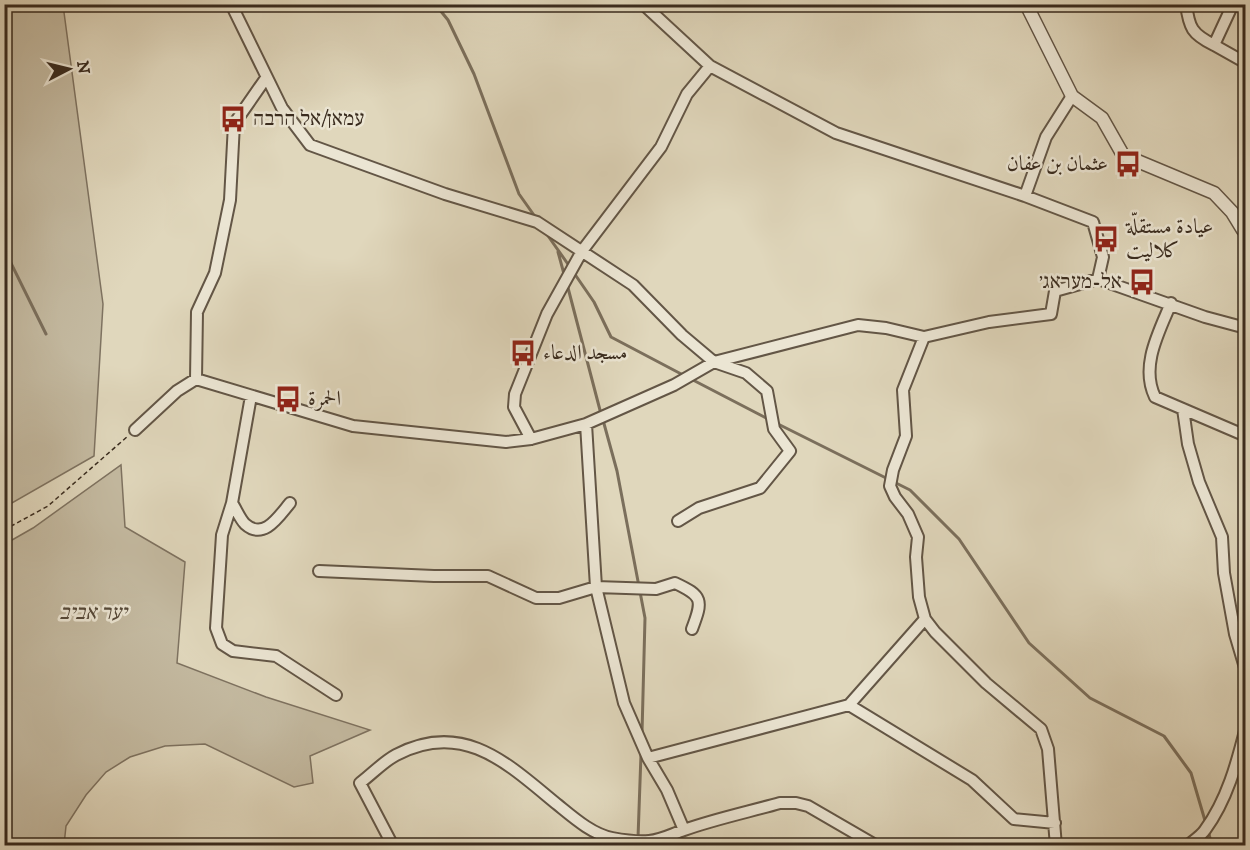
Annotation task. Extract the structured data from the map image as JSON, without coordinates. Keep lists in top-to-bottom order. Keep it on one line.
{"parks":["יער אביב"],"places":{"bus stop":["עמאן/אל הרבה","عثمان بن عفان","عيادة مستقلّة كلاليت","אל-מעראג׳","مسجد الدعاء","الحمرة"]},"north":"right"}
